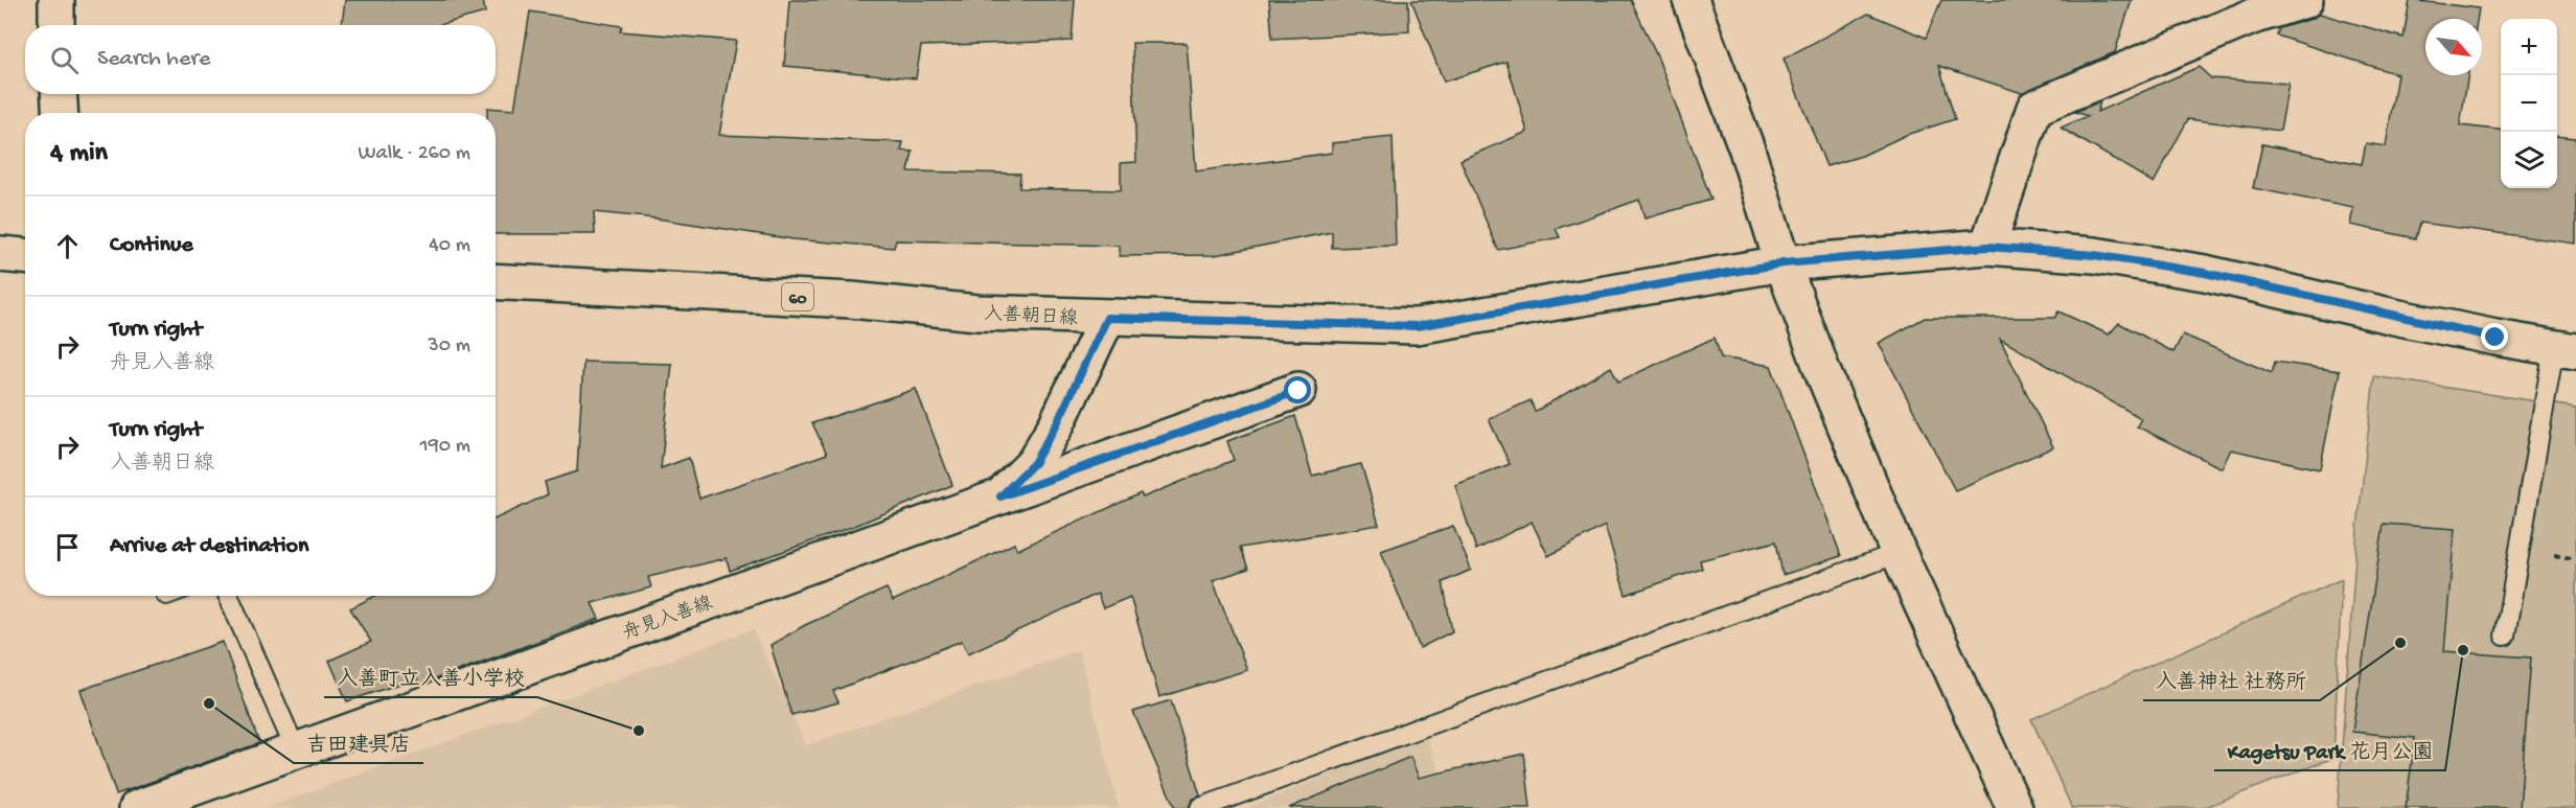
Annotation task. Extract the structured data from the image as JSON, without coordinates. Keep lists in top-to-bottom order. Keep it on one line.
{"streets":{"main road":["60","入善朝日線","舟見入善線"]},"crossings":[["入善朝日線","舟見入善線"]],"places":["入善神社 社務所","Kagetsu Park 花月公園","吉田建具店","入善町立入善小学校"],"north":"bottom right","page":{"map_buttons":["+","−"],"search":"Search here","heading":["4 min","Walk · 260 m"],"list":[["Continue","40 m"],["Turn right","舟見入善線","30 m"],["Turn right","入善朝日線","190 m"],"Arrive at destination"]}}
